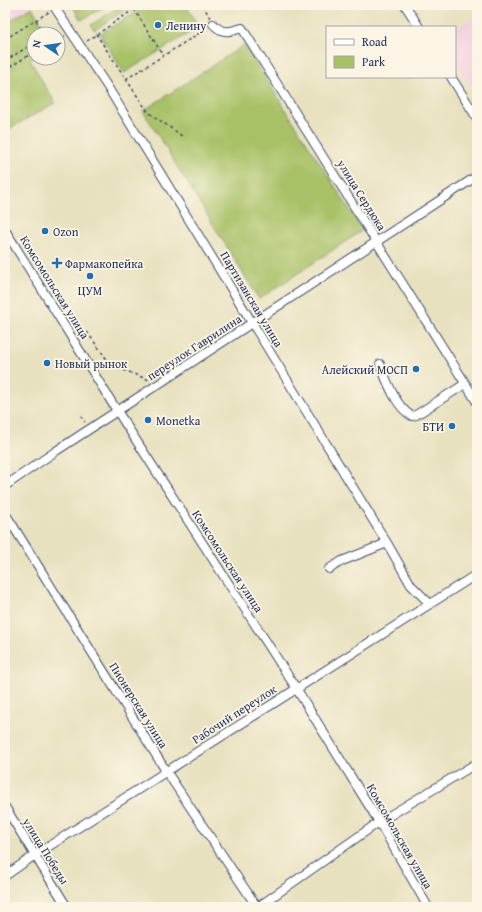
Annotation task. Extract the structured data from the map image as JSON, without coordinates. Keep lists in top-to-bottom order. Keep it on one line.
{"streets":{"street":["улица Сердюка","Комсомольская улица","Партизанская улица","переулок Гаврилина","Пионерская улица","Рабочий переулок","улица Победы"]},"crossings":[["улица Сердюка","переулок Гаврилина"],["Комсомольская улица","переулок Гаврилина"],["Комсомольская улица","Рабочий переулок"],["Партизанская улица","переулок Гаврилина"],["Партизанская улица","Рабочий переулок"],["Пионерская улица","Рабочий переулок"],["Рабочий переулок","улица Победы"]],"places":{"other":["Ленину","Ozon","ЦУМ","Новый рынок","Алейский МОСП","Monetka","БТИ"],"health":["Фармакопейка"]},"legend":["Road","Park"],"north":"left"}
